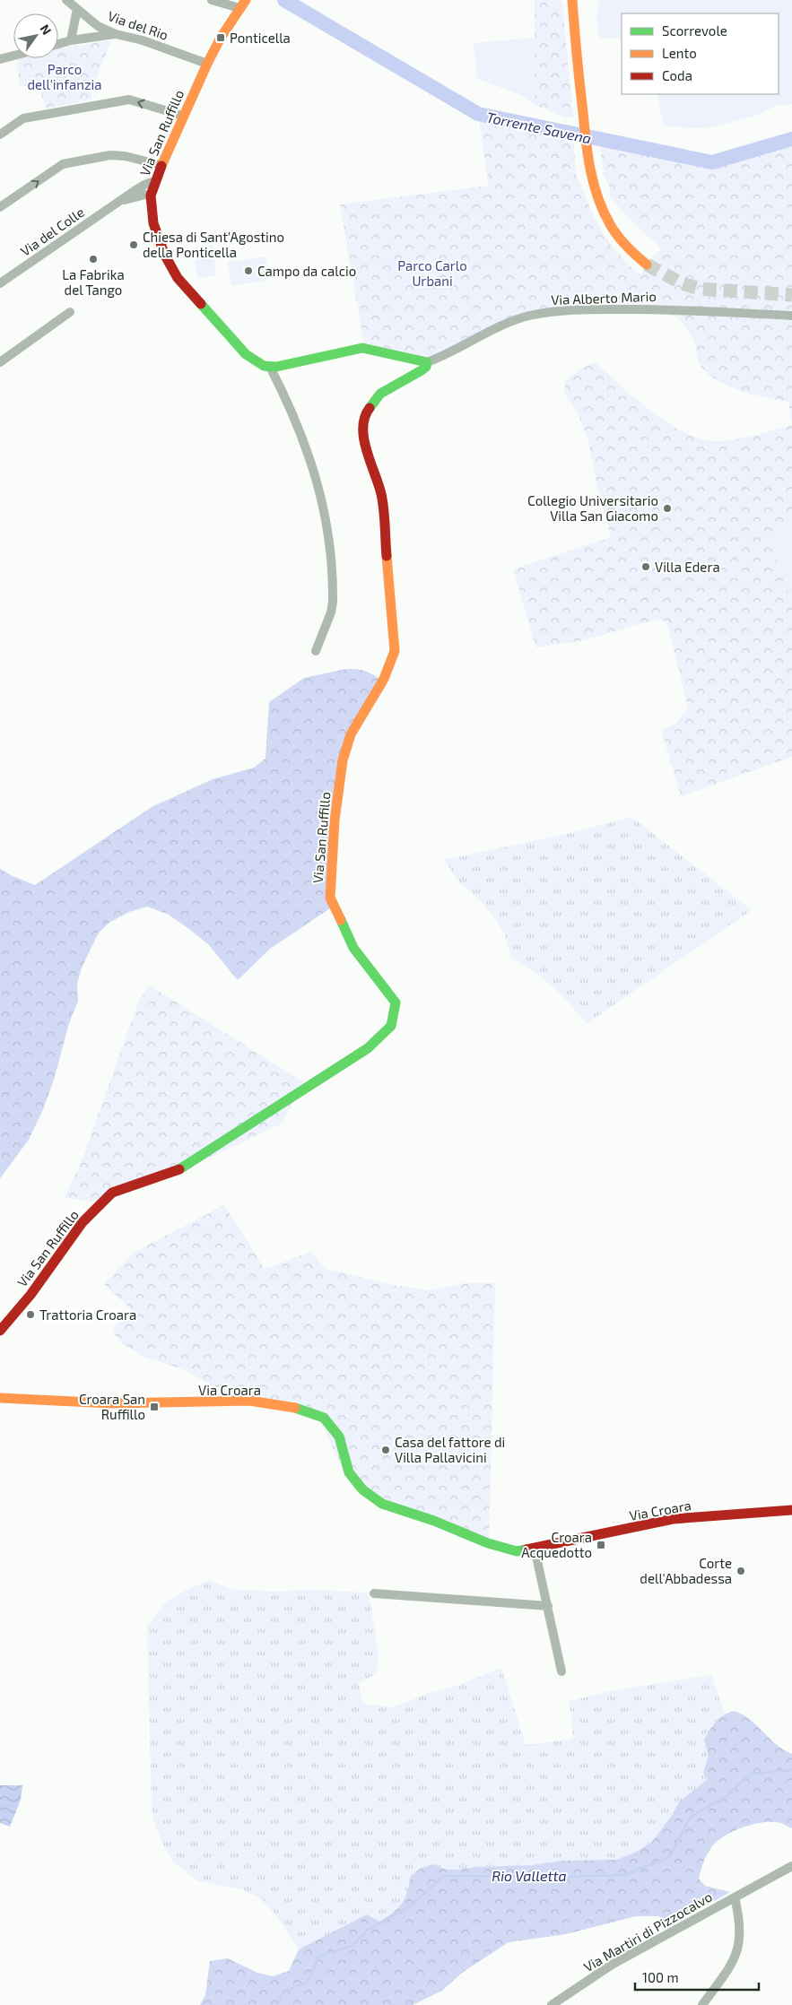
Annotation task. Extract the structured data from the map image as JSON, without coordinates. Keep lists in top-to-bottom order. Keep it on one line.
{"streets":{"street":["Via del Rio","Via San Ruffillo","Via del Colle","Via Alberto Mario","Via Croara","Via Martiri di Pizzocalvo"]},"crossings":[["Via del Rio","Via San Ruffillo"],["Via San Ruffillo","Via del Colle"],["Via San Ruffillo","Via Alberto Mario"]],"water":["Torrente Savena","Rio Valletta"],"parks":["Parco dell'infanzia","Parco Carlo Urbani"],"places":{"transit":["Ponticella","Croara San Ruffillo","Croara Acquedotto"],"other":["Chiesa di Sant'Agostino della Ponticella","La Fabrika del Tango","Campo da calcio","Collegio Universitario Villa San Giacomo","Villa Edera","Trattoria Croara","Casa del fattore di Villa Pallavicini","Corte dell'Abbadessa"]},"legend":["Scorrevole","Lento","Coda"],"scale_bar":"100 m","north":"top right"}
